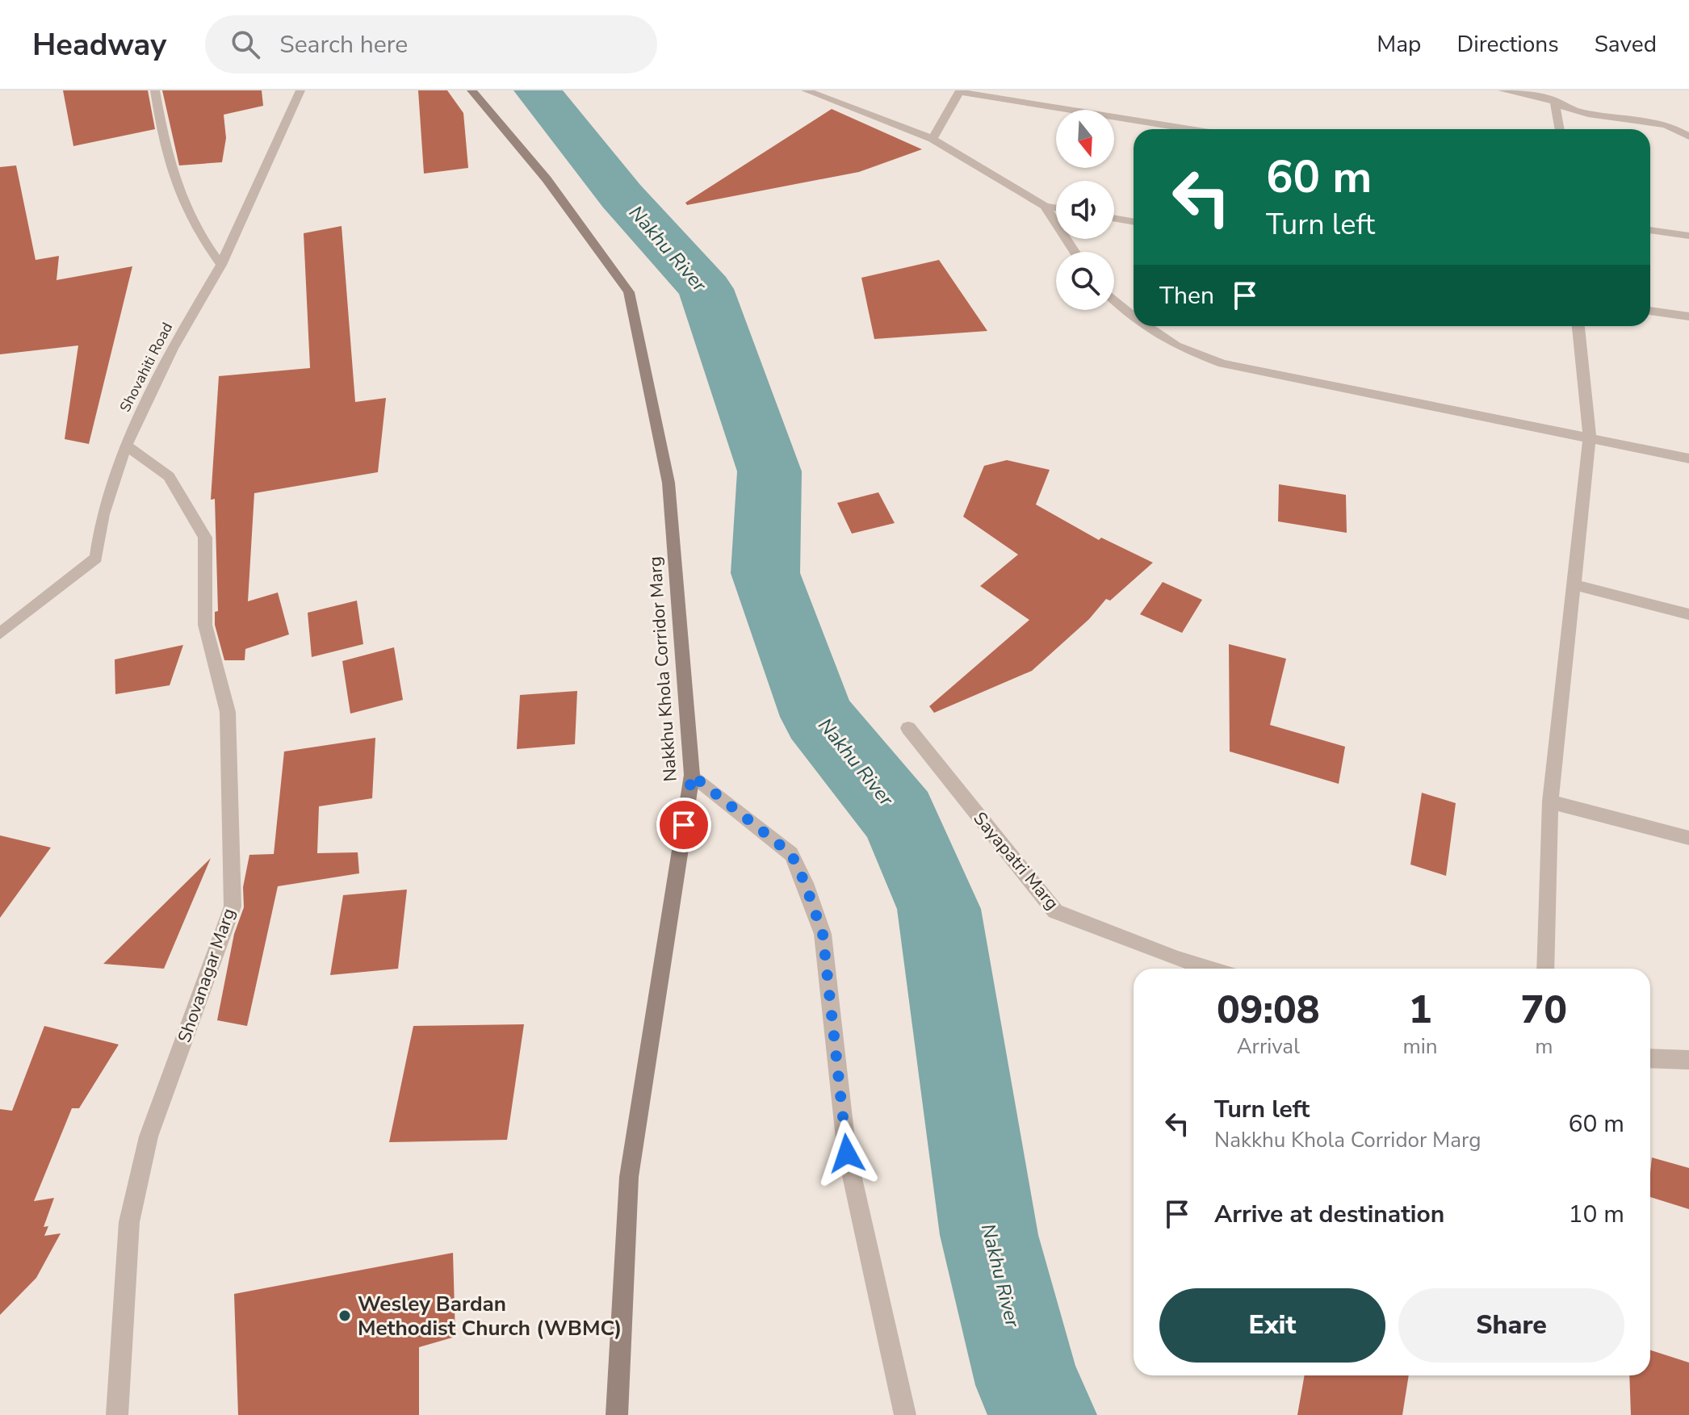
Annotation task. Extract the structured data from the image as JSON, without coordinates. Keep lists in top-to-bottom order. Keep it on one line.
{"streets":{"street":["Shovahiti Road","Nakkhu Khola Corridor Marg","Sayapatri Marg","Shovanagar Marg"]},"crossings":[["Shovahiti Road","Shovanagar Marg"]],"water":["Nakhu River"],"places":["Wesley Bardan Methodist Church (WBMC)"],"north":"bottom","page":{"header":"Headway","search":"Search here","nav":["Map","Directions","Saved"],"turn":["60 m","Turn left"],"then":"Then","eta":["09:08","Arrival","1","min","70","m"],"list":[{"name":"Turn left","note":"Nakkhu Khola Corridor Marg","value":"60 m"},{"name":"Arrive at destination","value":"10 m"}],"buttons":["Exit","Share"]}}
